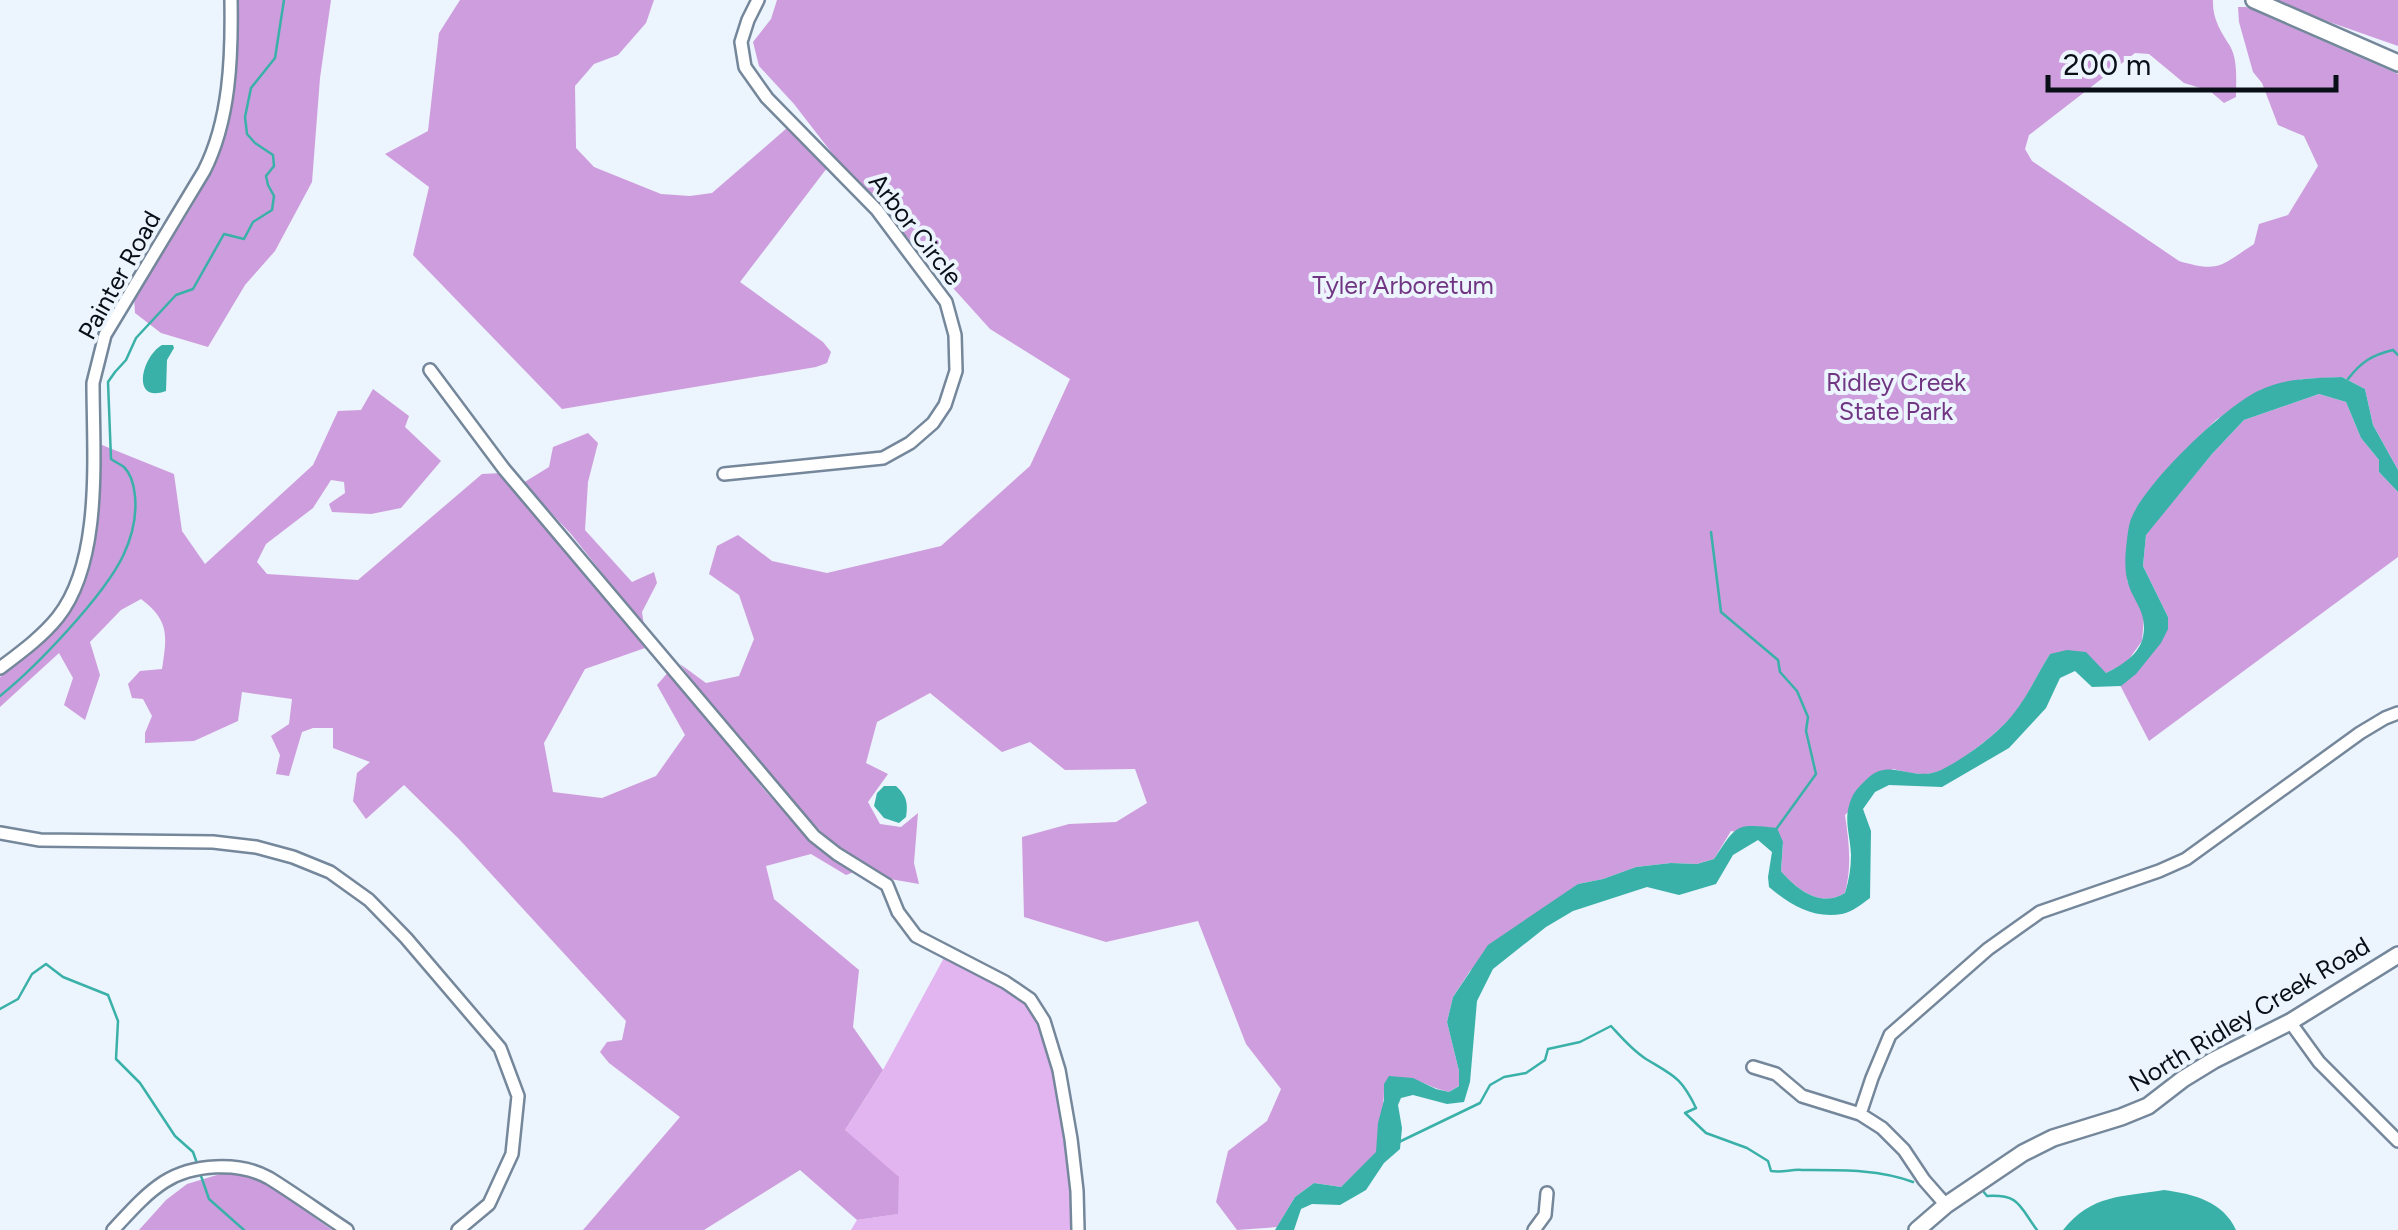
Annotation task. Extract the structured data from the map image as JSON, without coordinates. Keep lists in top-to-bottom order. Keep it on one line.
{"streets":{"street":["Arbor Circle","Painter Road","North Ridley Creek Road"]},"parks":["Tyler Arboretum","Ridley Creek State Park"],"scale_bar":"200 m"}
